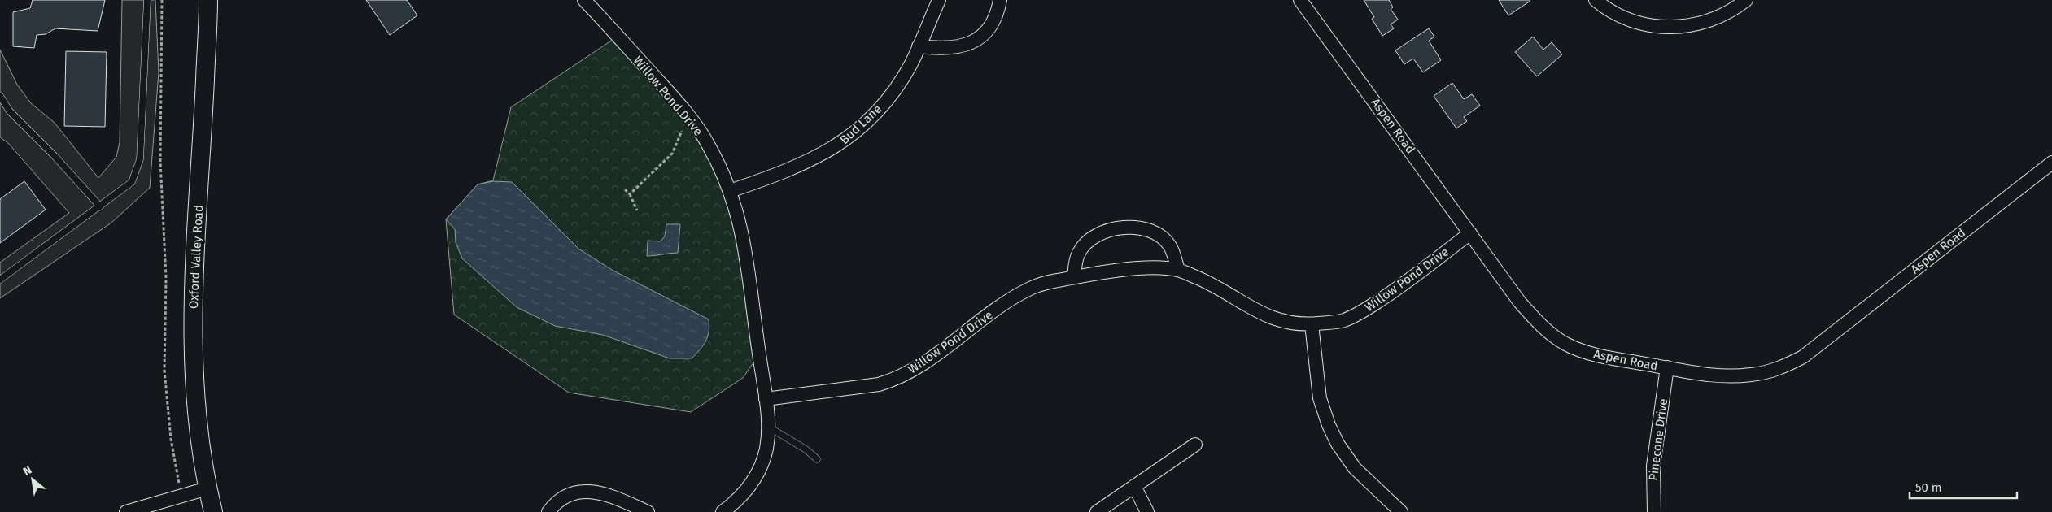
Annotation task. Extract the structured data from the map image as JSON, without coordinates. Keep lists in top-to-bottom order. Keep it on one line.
{"streets":{"main road":["Oxford Valley Road"],"street":["Willow Pond Drive","Bud Lane","Aspen Road","Pinecone Drive"]},"crossings":[["Willow Pond Drive","Bud Lane"],["Willow Pond Drive","Aspen Road"],["Aspen Road","Pinecone Drive"]],"scale_bar":"50 m","north":"top left"}
